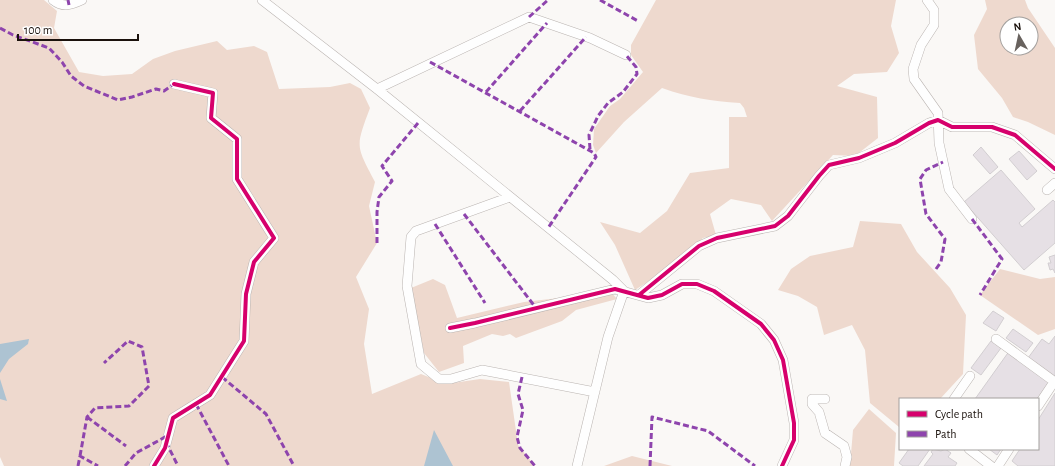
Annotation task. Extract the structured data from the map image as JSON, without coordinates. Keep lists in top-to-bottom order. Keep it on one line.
{"legend":["Cycle path","Path"],"scale_bar":"100 m","north":"top"}
